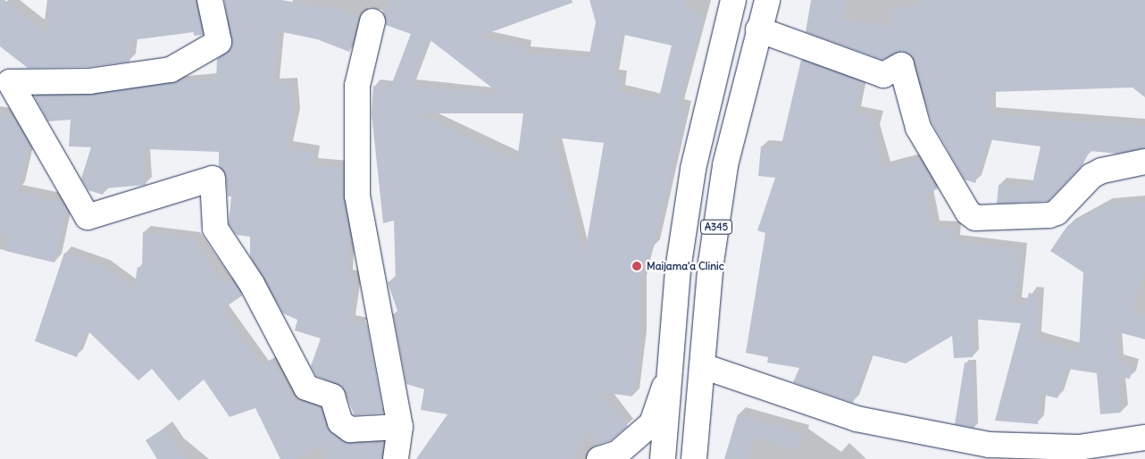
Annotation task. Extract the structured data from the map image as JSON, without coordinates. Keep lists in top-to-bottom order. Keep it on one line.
{"streets":{"main road":["A345"]},"places":["Maijama'a Clinic"]}
